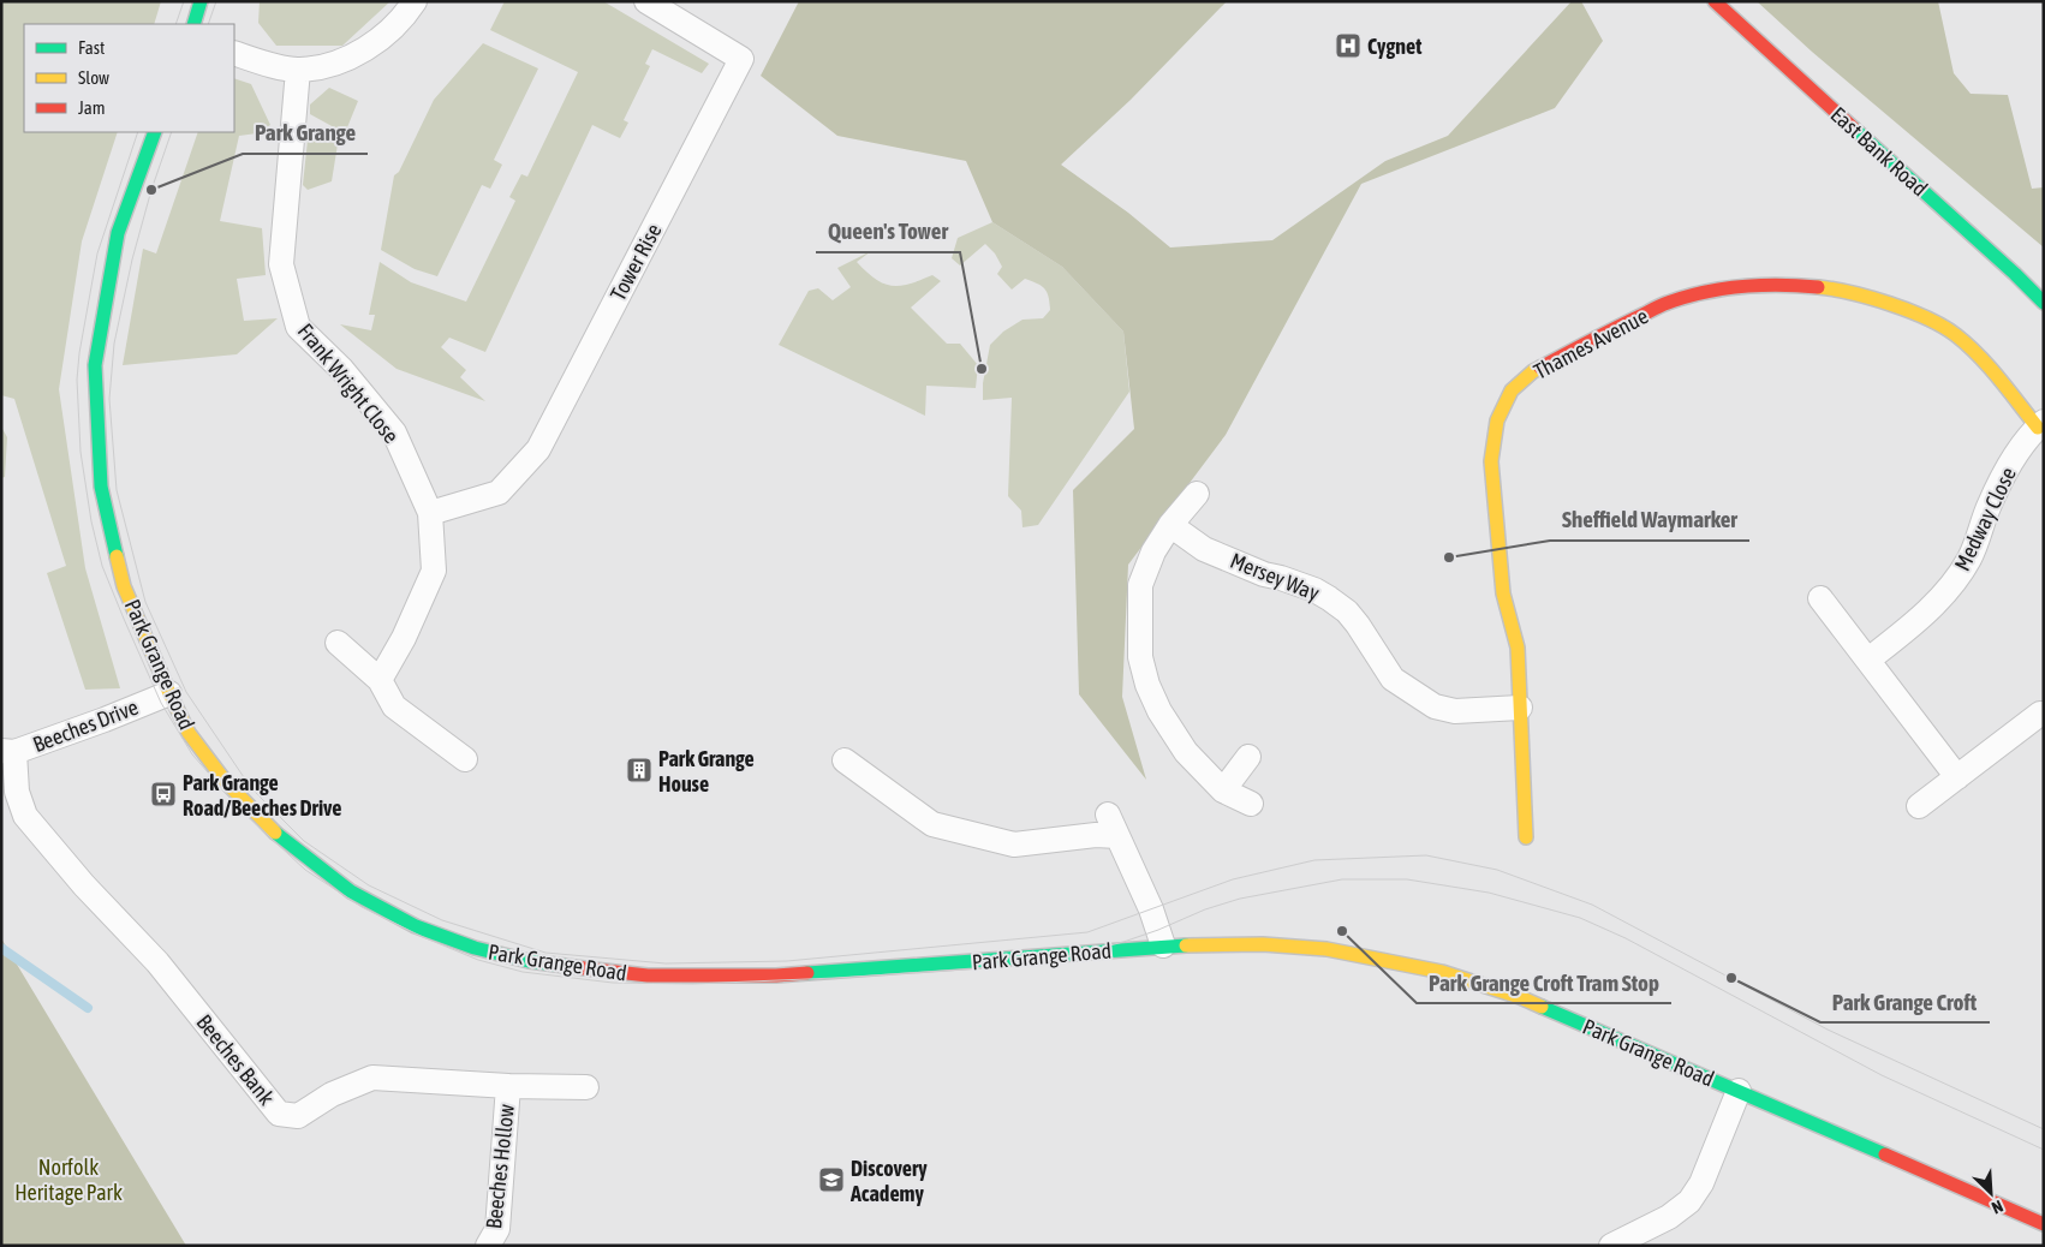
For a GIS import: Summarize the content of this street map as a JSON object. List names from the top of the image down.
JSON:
{
  "streets": {
    "street": [
      "East Bank Road",
      "Tower Rise",
      "Thames Avenue",
      "Frank Wright Close",
      "Medway Close",
      "Mersey Way",
      "Park Grange Road",
      "Beeches Drive",
      "Beeches Bank",
      "Beeches Hollow"
    ]
  },
  "crossings": [
    ["Tower Rise", "Frank Wright Close"],
    ["Thames Avenue", "Medway Close"],
    ["Thames Avenue", "Mersey Way"],
    ["Park Grange Road", "Beeches Drive"],
    ["Beeches Drive", "Beeches Bank"],
    ["Beeches Bank", "Beeches Hollow"]
  ],
  "parks": ["Norfolk Heritage Park"],
  "places": {
    "hospital": ["Cygnet"],
    "other": [
      "Park Grange",
      "Queen's Tower",
      "Sheffield Waymarker",
      "Park Grange Croft Tram Stop",
      "Park Grange Croft"
    ],
    "building": ["Park Grange House"],
    "bus stop": ["Park Grange Road/Beeches Drive"],
    "school or university": ["Discovery Academy"]
  },
  "legend": ["Fast", "Slow", "Jam"],
  "north": "bottom right"
}
